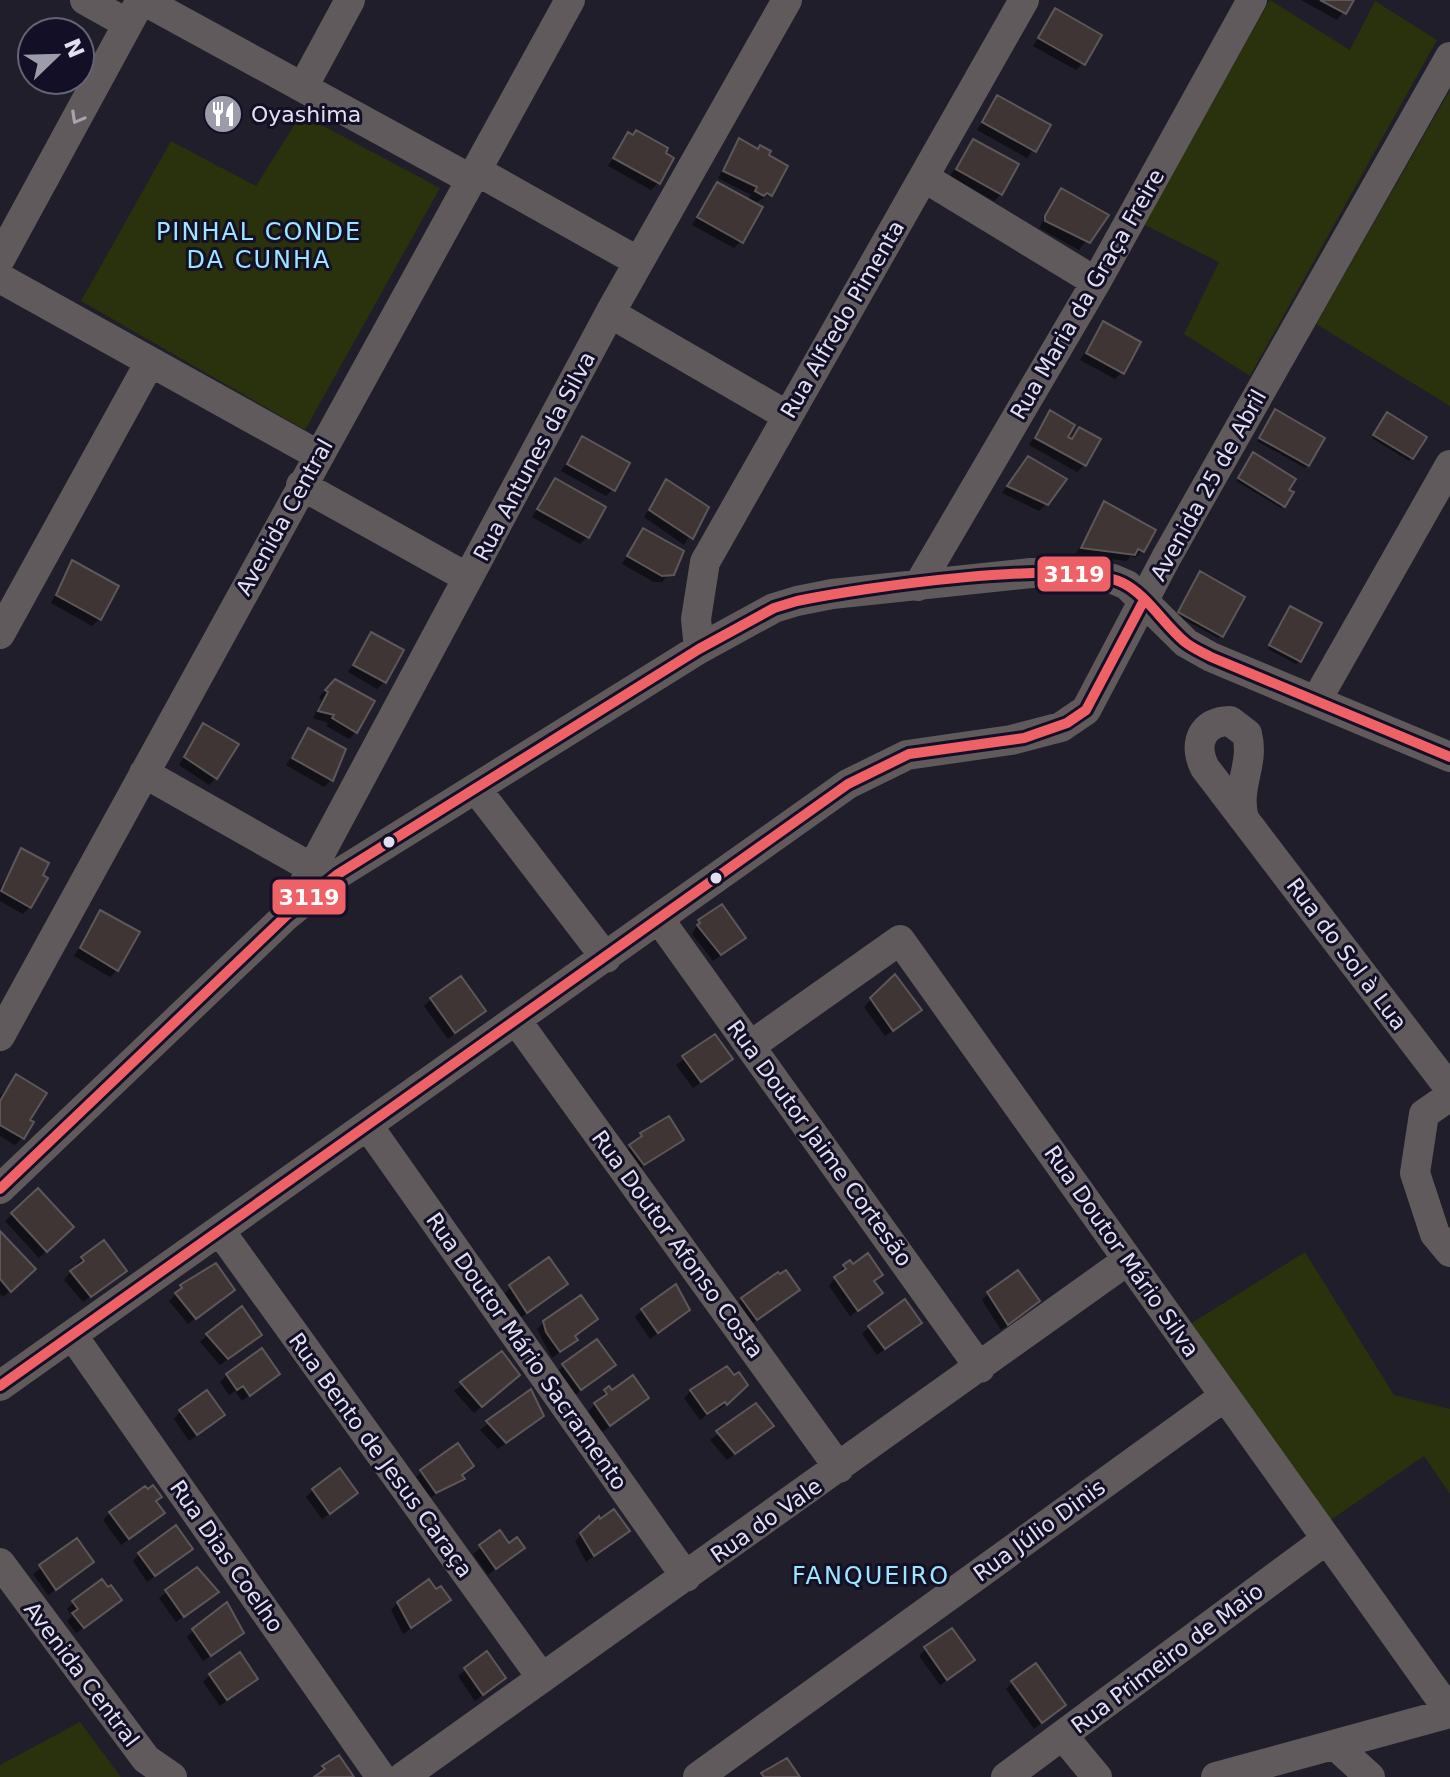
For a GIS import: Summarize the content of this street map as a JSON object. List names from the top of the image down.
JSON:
{
  "streets": {
    "street": [
      "Rua Maria da Graça Freire",
      "Rua Alfredo Pimenta",
      "Rua Antunes da Silva",
      "Avenida 25 de Abril",
      "Avenida Central",
      "Rua do Sol à Lua",
      "Rua Doutor Jaime Cortesão",
      "Rua Doutor Afonso Costa",
      "Rua Doutor Mário Silva",
      "Rua Doutor Mário Sacramento",
      "Rua Bento de Jesus Caraça",
      "Rua do Vale",
      "Rua Júlio Dinis",
      "Rua Dias Coelho",
      "Rua Primeiro de Maio"
    ]
  },
  "crossings": [
    ["Avenida 25 de Abril", "Rua Doutor Jaime Cortesão"],
    ["Avenida 25 de Abril", "Rua Doutor Afonso Costa"],
    ["Avenida 25 de Abril", "Rua Doutor Mário Sacramento"],
    ["Avenida 25 de Abril", "Rua Bento de Jesus Caraça"],
    ["Avenida 25 de Abril", "Rua Dias Coelho"],
    ["Rua Doutor Jaime Cortesão", "Rua Doutor Mário Silva"],
    ["Rua Doutor Jaime Cortesão", "Rua do Vale"],
    ["Rua Doutor Afonso Costa", "Rua do Vale"],
    ["Rua Doutor Mário Silva", "Rua do Vale"],
    ["Rua Doutor Mário Silva", "Rua Júlio Dinis"],
    ["Rua Doutor Mário Silva", "Rua Primeiro de Maio"],
    ["Rua Doutor Mário Sacramento", "Rua do Vale"],
    ["Rua Bento de Jesus Caraça", "Rua do Vale"]
  ],
  "districts": ["PINHAL CONDE DA CUNHA", "FANQUEIRO"],
  "places": {
    "restaurant": ["Oyashima"]
  },
  "lines": ["transit line 3119"],
  "north": "top right"
}
